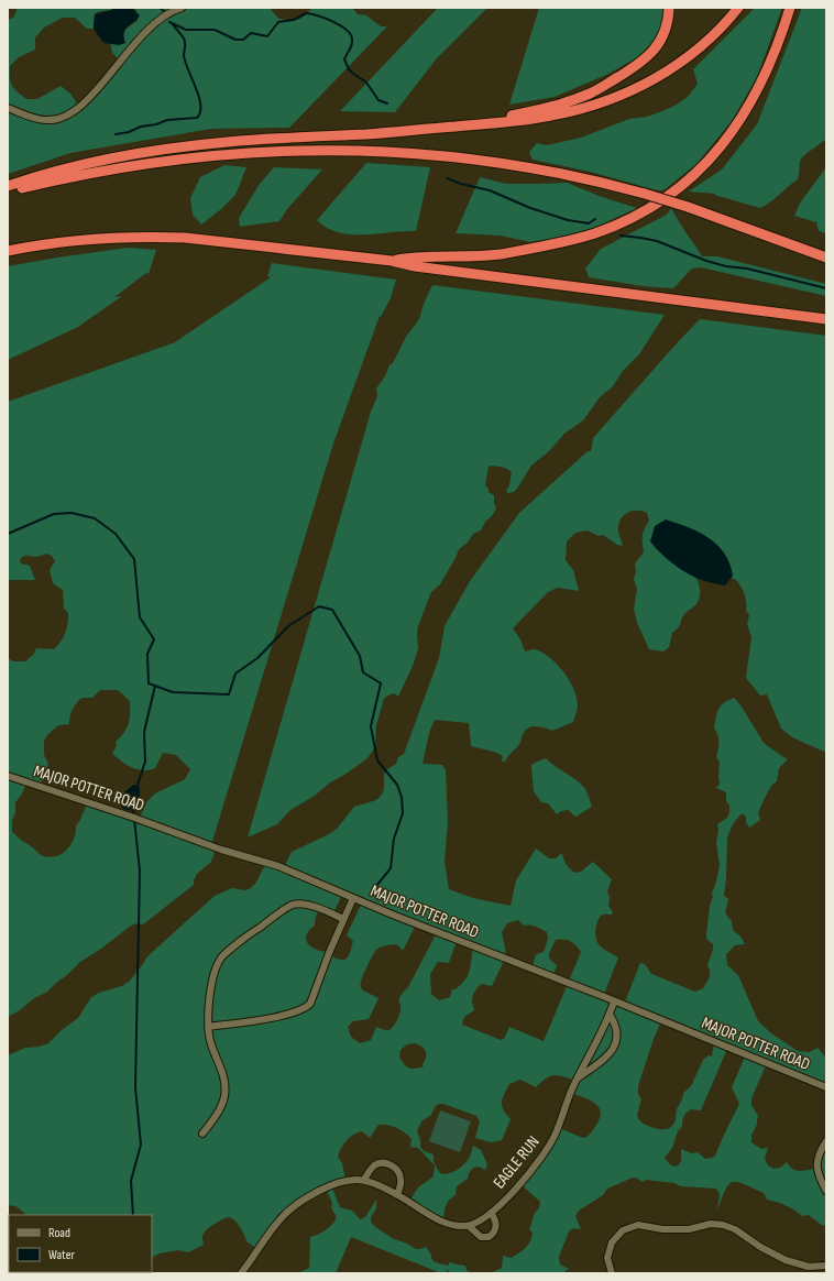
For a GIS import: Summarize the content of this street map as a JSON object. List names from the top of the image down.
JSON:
{
  "streets": {
    "street": ["MAJOR POTTER ROAD", "EAGLE RUN"]
  },
  "crossings": [
    ["MAJOR POTTER ROAD", "EAGLE RUN"]
  ],
  "legend": ["Road", "Water"]
}
